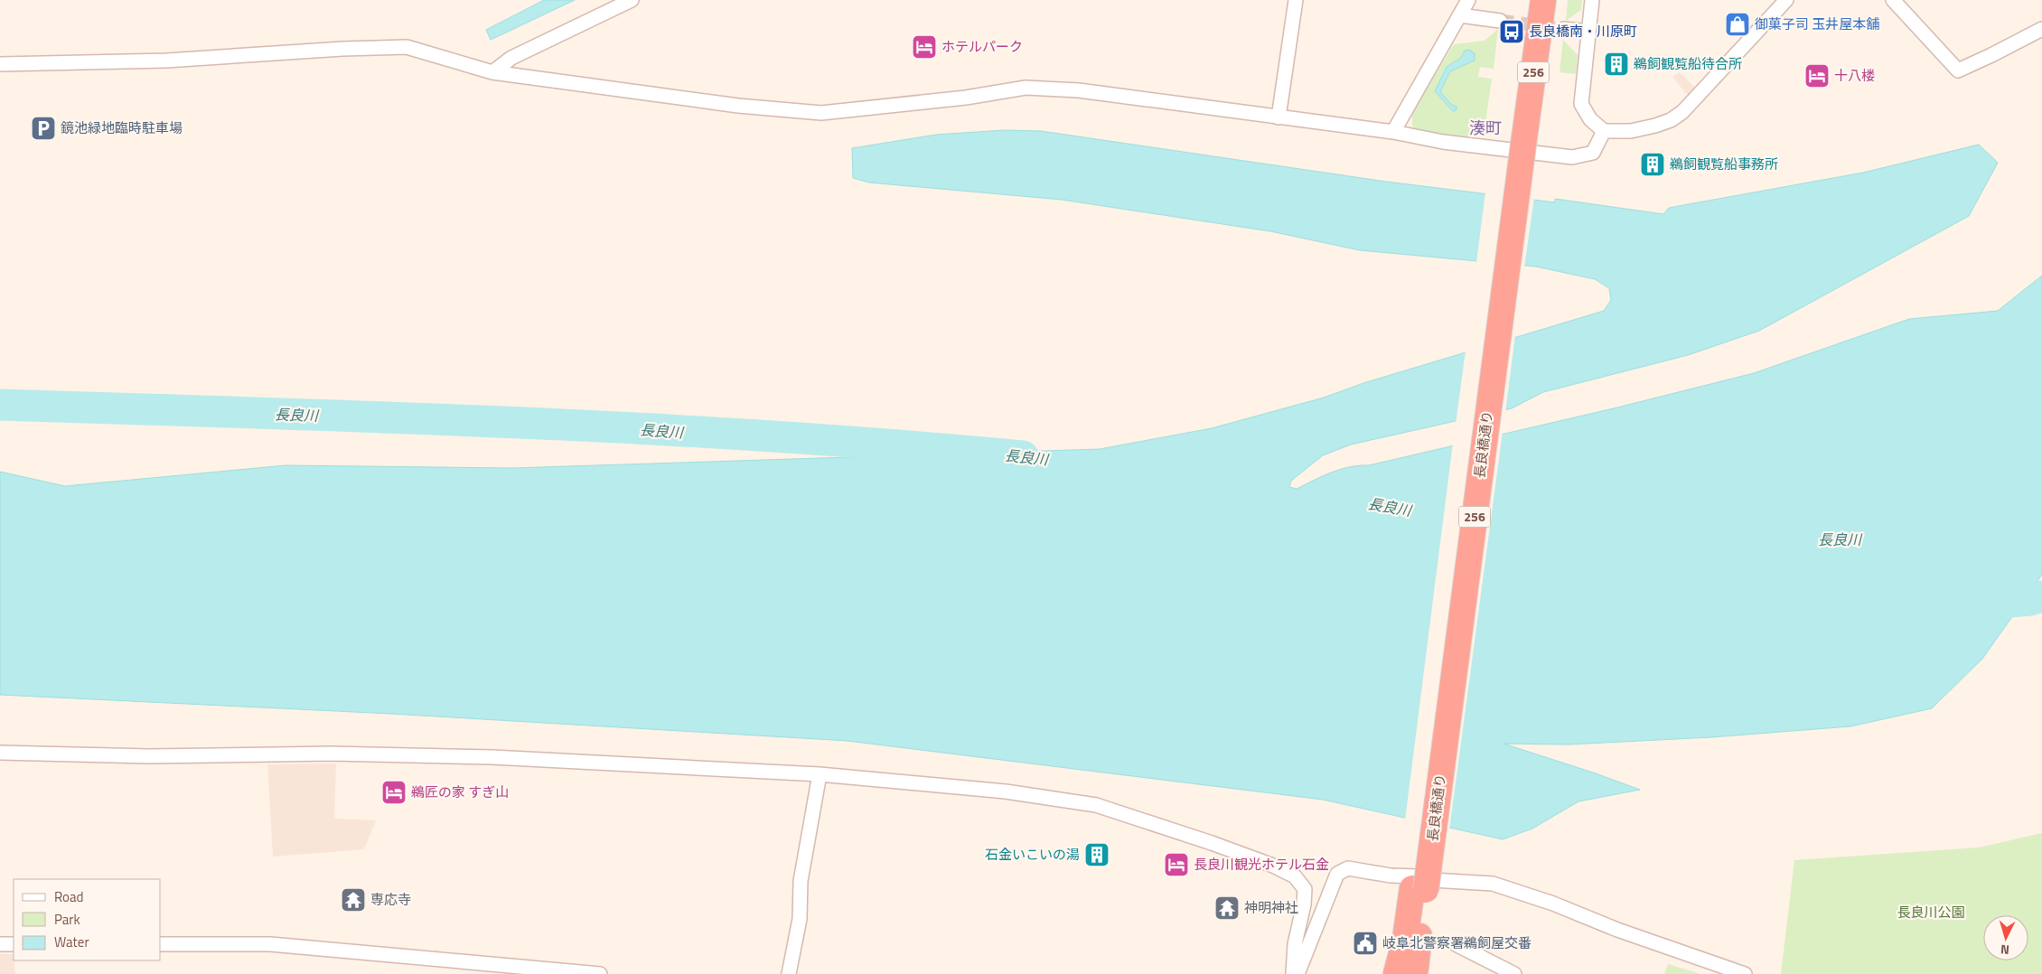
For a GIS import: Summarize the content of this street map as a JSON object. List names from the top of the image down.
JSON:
{
  "streets": {
    "highway": ["256", "長良橋通り"]
  },
  "crossings": [
    ["256", "長良橋通り"]
  ],
  "districts": ["湊町"],
  "water": ["長良川"],
  "parks": ["長良川公園"],
  "places": {
    "shop": ["御菓子司 玉井屋本舗"],
    "bus stop": ["長良橋南・川原町"],
    "hotel": [
      "ホテルパーク",
      "十八楼",
      "鵜匠の家 すぎ山",
      "長良川観光ホテル石金"
    ],
    "building": ["鵜飼観覧船待合所", "鵜飼観覧船事務所", "石金いこいの湯"],
    "parking": ["鏡池緑地臨時駐車場"],
    "temple": ["専応寺", "神明神社"],
    "public building": ["岐阜北警察署鵜飼屋交番"]
  },
  "legend": ["Road", "Park", "Water"],
  "north": "bottom"
}
